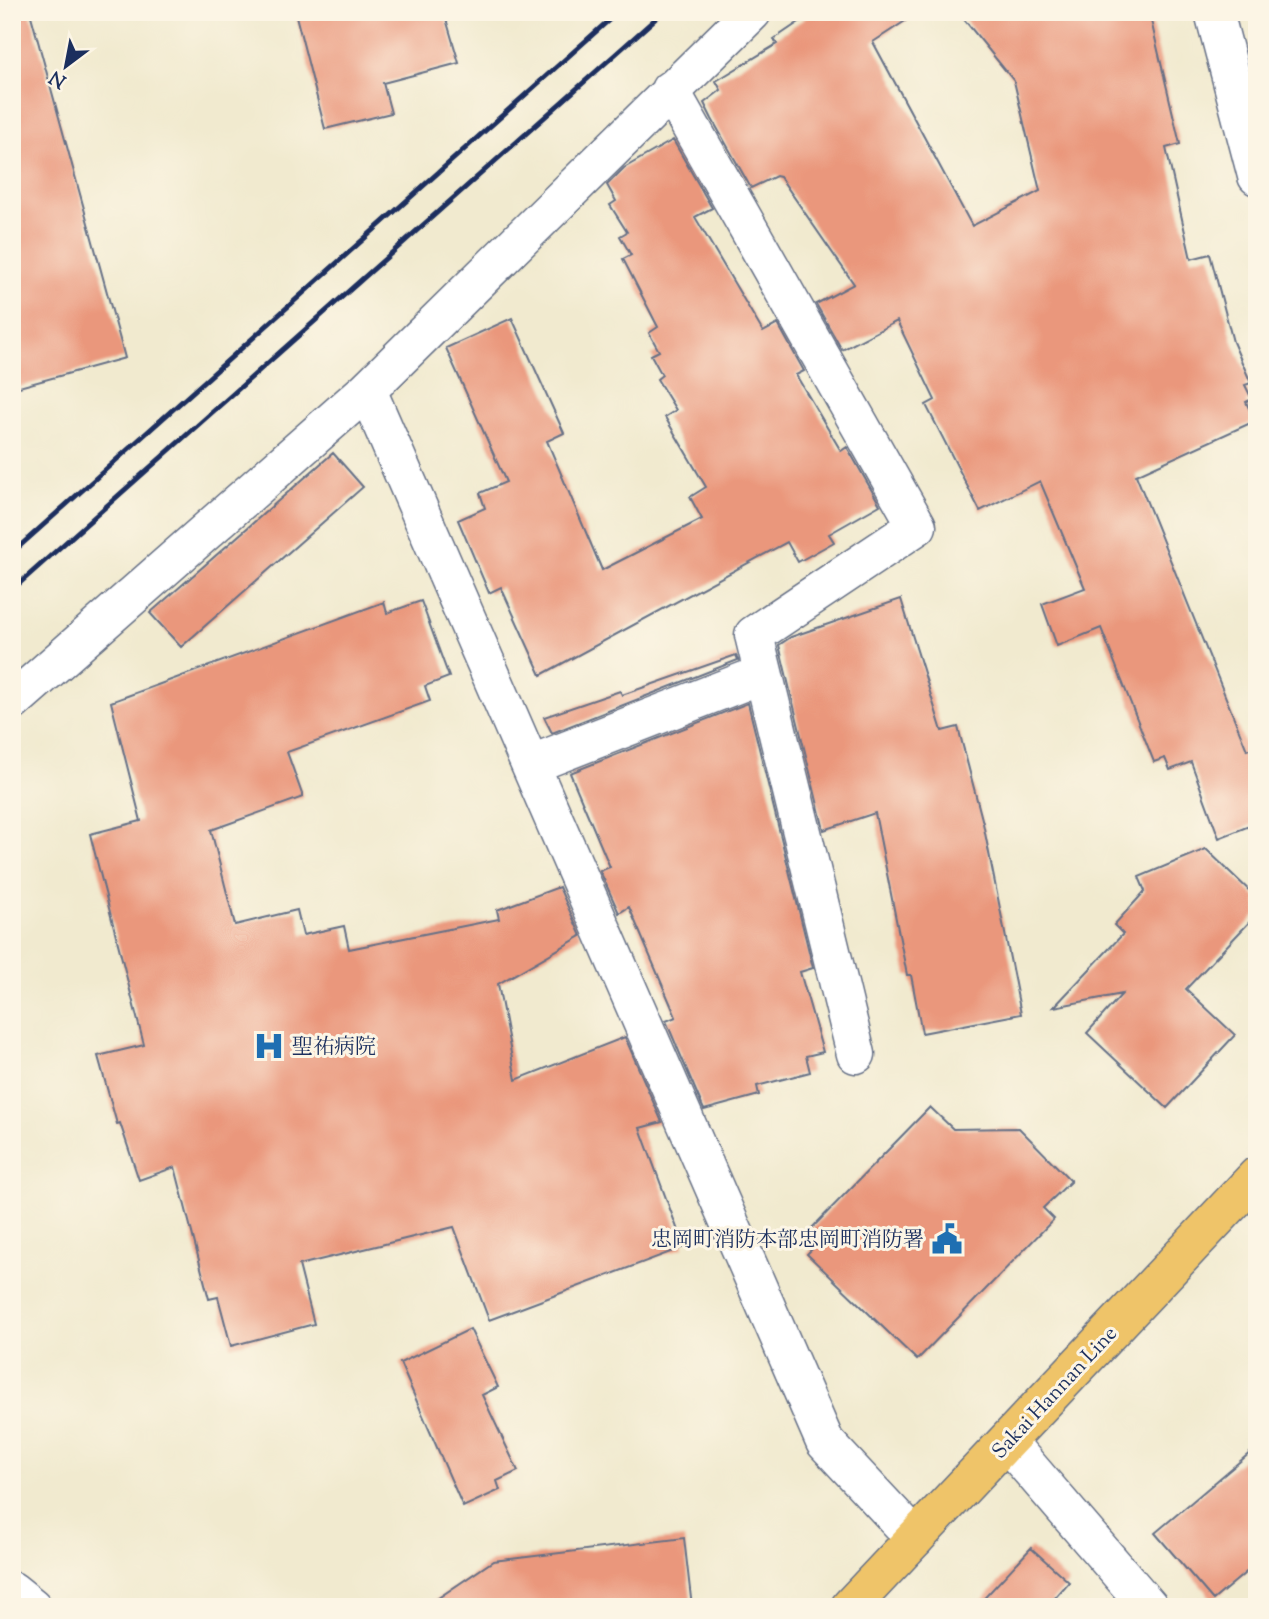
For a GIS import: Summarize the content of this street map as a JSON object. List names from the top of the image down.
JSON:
{
  "streets": {
    "main road": ["Sakai Hannan Line"]
  },
  "places": {
    "hospital": ["聖祐病院"],
    "public building": ["忠岡町消防本部忠岡町消防署"]
  },
  "north": "bottom left"
}
